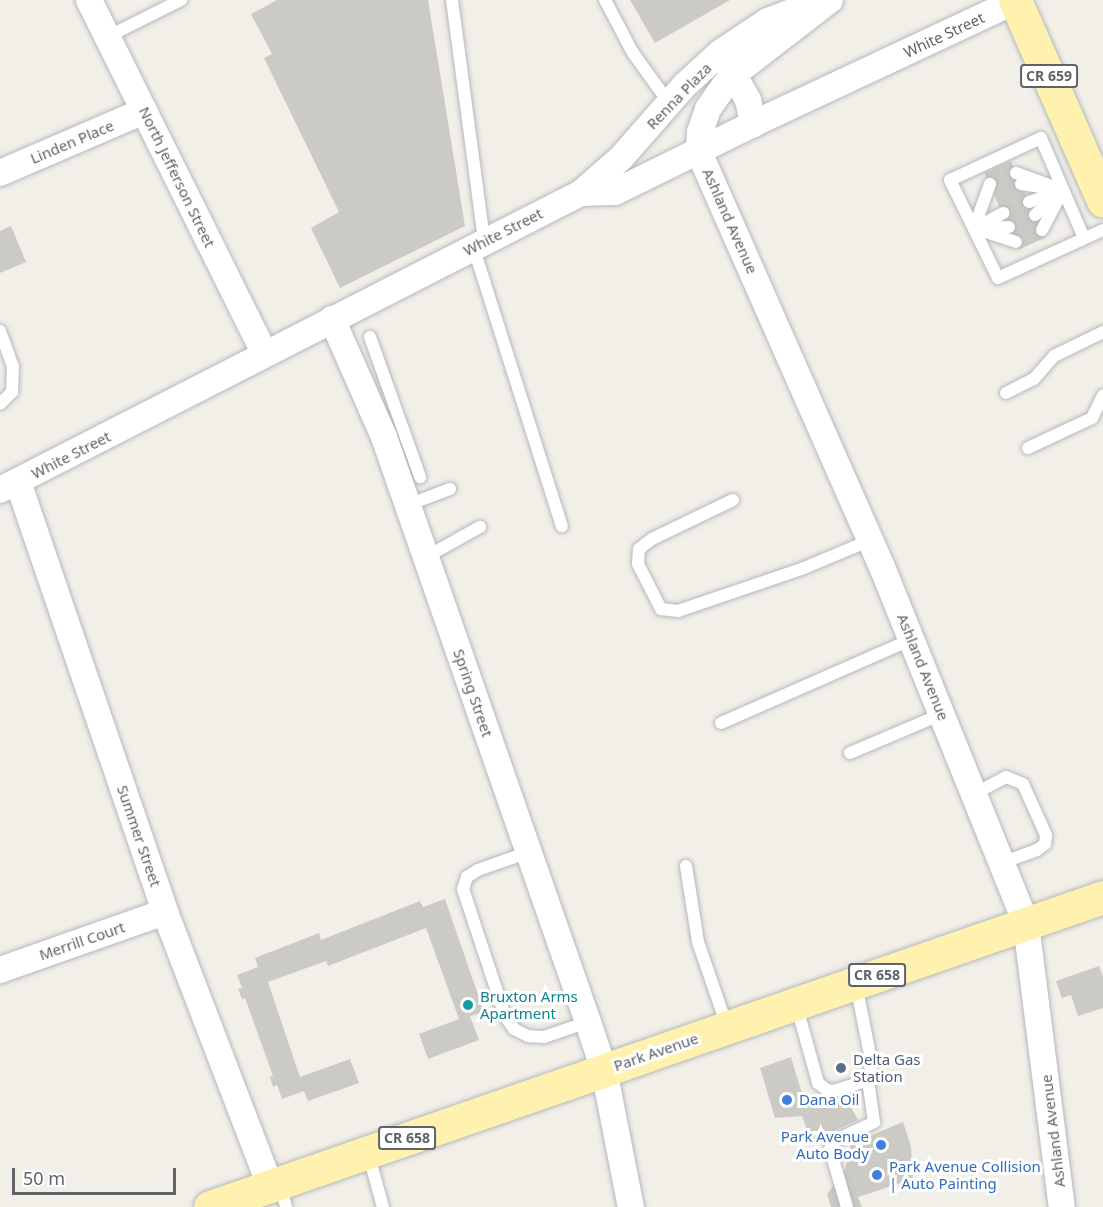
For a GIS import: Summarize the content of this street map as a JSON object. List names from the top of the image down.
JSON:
{
  "streets": {
    "main road": ["CR 659", "CR 658", "Park Avenue"],
    "street": [
      "White Street",
      "Renna Plaza",
      "Linden Place",
      "North Jefferson Street",
      "Ashland Avenue",
      "Spring Street",
      "Summer Street",
      "Merrill Court"
    ]
  },
  "crossings": [
    ["White Street", "CR 659"],
    ["White Street", "Renna Plaza"],
    ["White Street", "North Jefferson Street"],
    ["White Street", "Ashland Avenue"],
    ["White Street", "Spring Street"],
    ["White Street", "Summer Street"],
    ["Renna Plaza", "Ashland Avenue"],
    ["Linden Place", "North Jefferson Street"],
    ["Ashland Avenue", "Park Avenue"],
    ["Spring Street", "Park Avenue"],
    ["Summer Street", "Merrill Court"],
    ["Summer Street", "Park Avenue"]
  ],
  "places": [
    "Bruxton Arms Apartment",
    "Delta Gas Station",
    "Dana Oil",
    "Park Avenue Auto Body",
    "Park Avenue Collision | Auto Painting"
  ],
  "scale_bar": "50 m"
}
